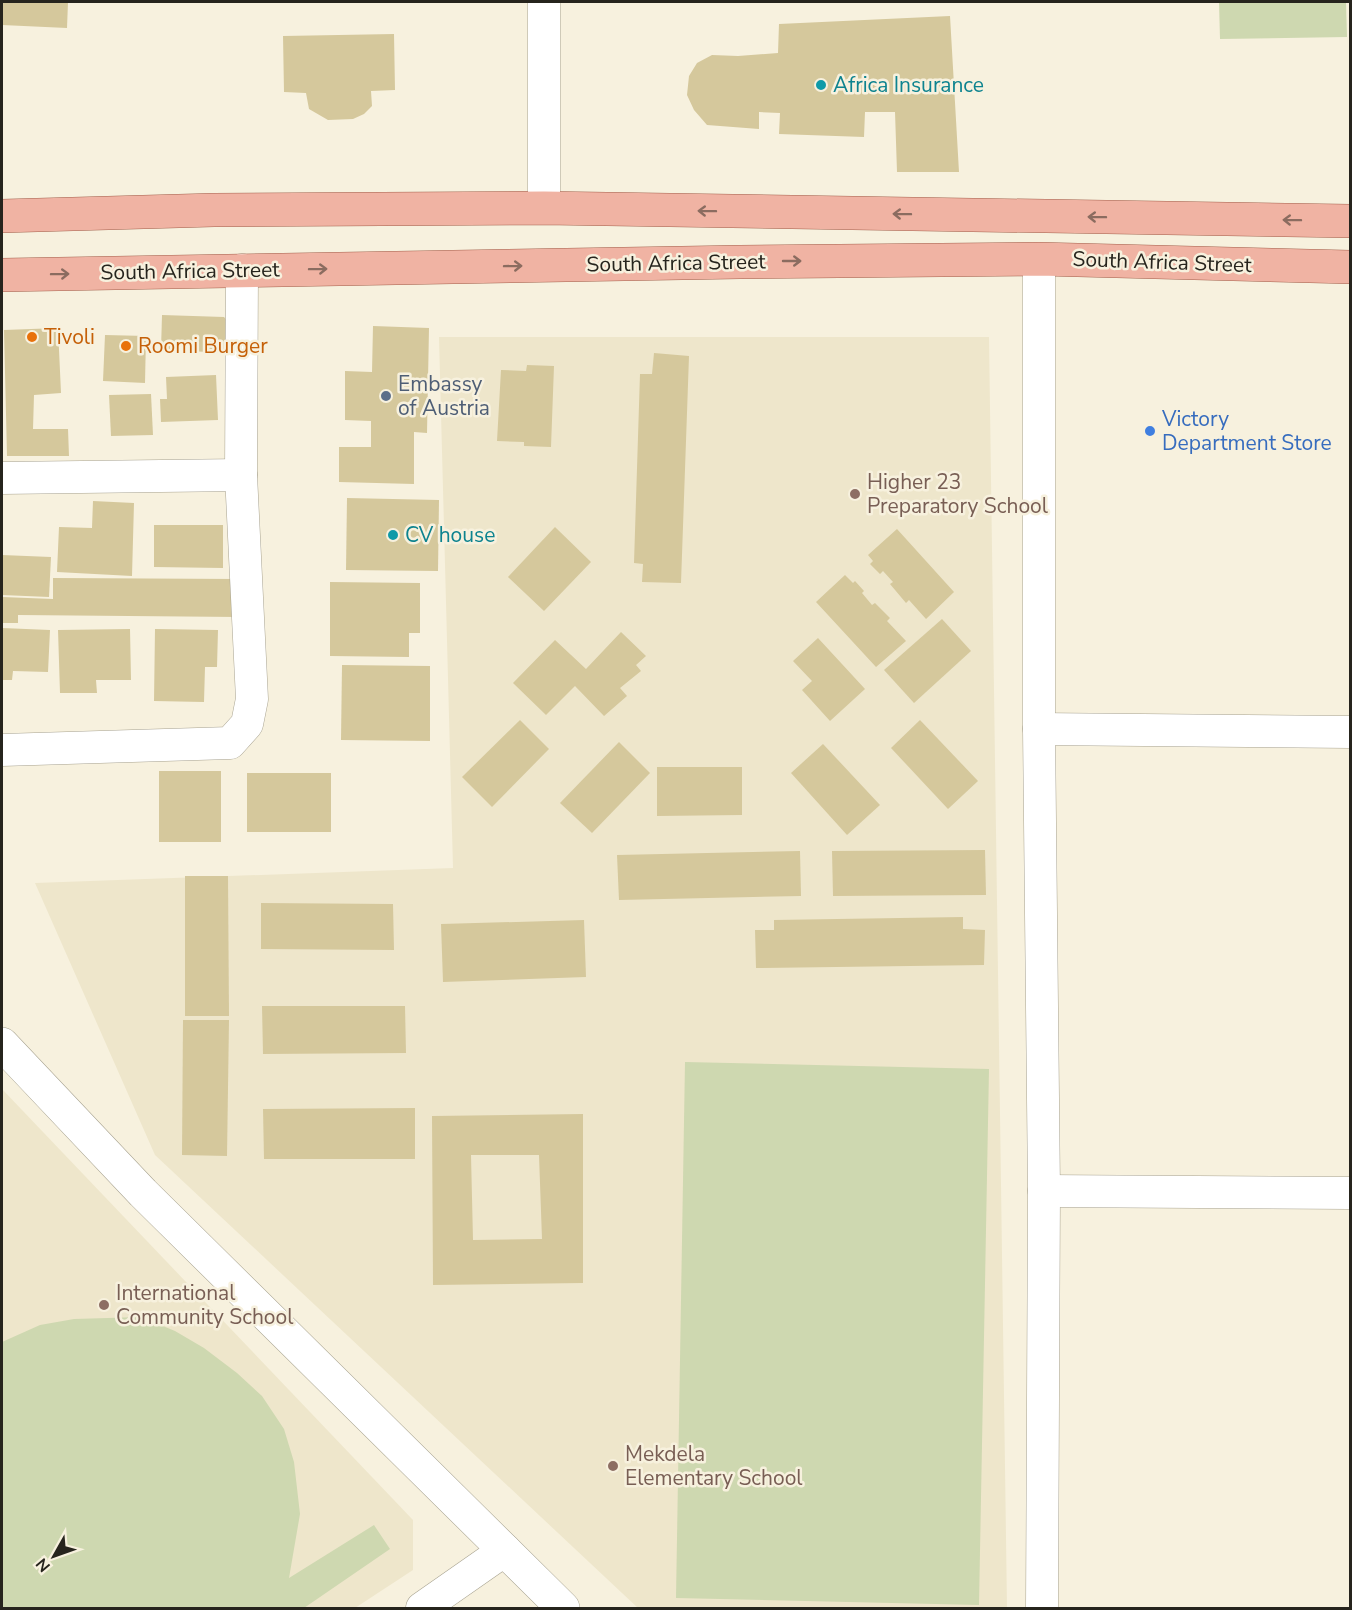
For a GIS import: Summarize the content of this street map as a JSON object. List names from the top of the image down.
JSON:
{
  "streets": {
    "main road": ["South Africa Street"]
  },
  "places": [
    "Africa Insurance",
    "Tivoli",
    "Roomi Burger",
    "Embassy of Austria",
    "Victory Department Store",
    "Higher 23 Preparatory School",
    "CV house",
    "International Community School",
    "Mekdela Elementary School"
  ],
  "north": "bottom left"
}
